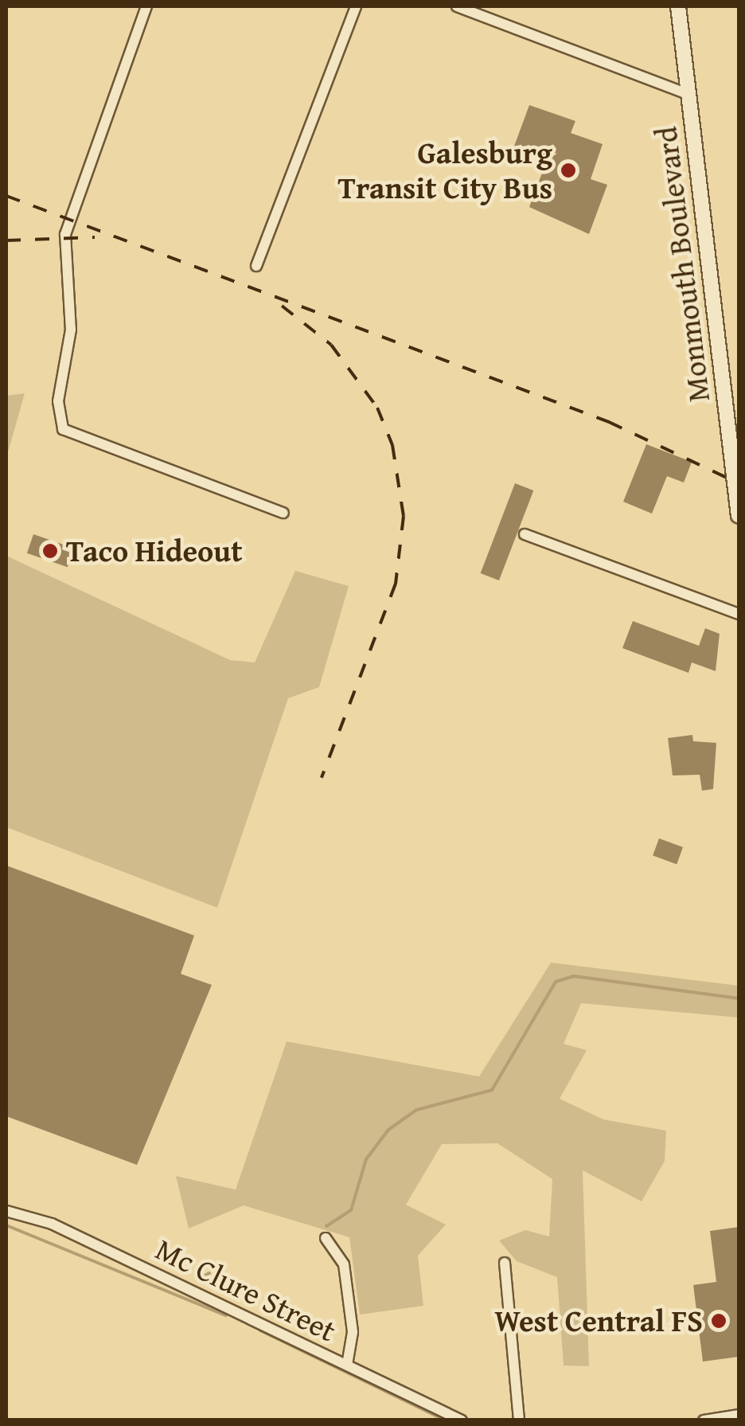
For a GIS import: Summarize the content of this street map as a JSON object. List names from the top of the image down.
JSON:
{
  "streets": {
    "street": ["Monmouth Boulevard", "Mc Clure Street"]
  },
  "places": ["Galesburg Transit City Bus", "Taco Hideout", "West Central FS"]
}
